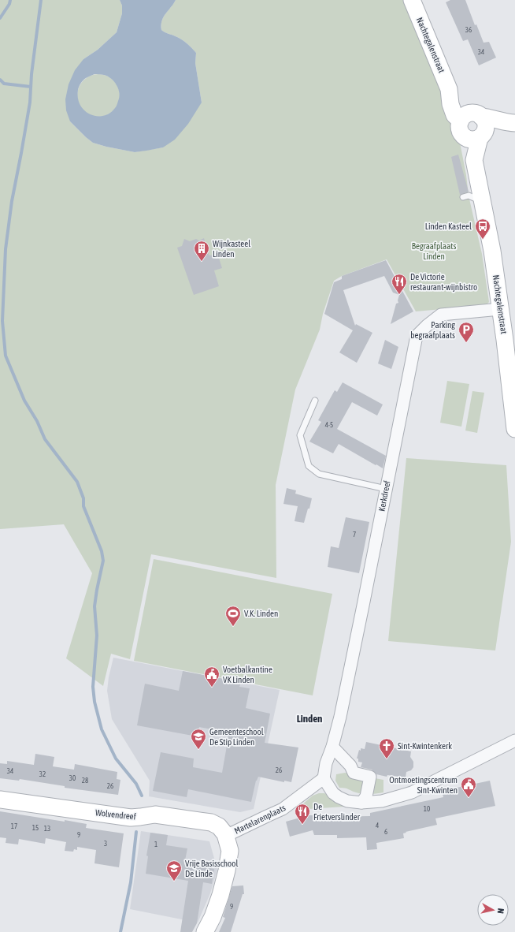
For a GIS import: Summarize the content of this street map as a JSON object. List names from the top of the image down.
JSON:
{
  "streets": {
    "street": [
      "Nachtegalenstraat",
      "Kerkdreef",
      "Wolvendreef",
      "Martelarenplaats"
    ]
  },
  "crossings": [
    ["Nachtegalenstraat", "Kerkdreef"],
    ["Wolvendreef", "Martelarenplaats"]
  ],
  "districts": ["Linden"],
  "parks": ["Begraafplaats Linden"],
  "places": {
    "bus stop": ["Linden Kasteel"],
    "building": ["Wijnkasteel Linden"],
    "restaurant": ["De Victorie restaurant-wijnbistro", "De Frietverslinder"],
    "parking": ["Parking begraafplaats"],
    "sports": ["V.K. Linden"],
    "public building": ["Voetbalkantine VK Linden", "Ontmoetingscentrum Sint-Kwinten"],
    "school or university": ["Gemeenteschool De Stip Linden", "Vrije Basisschool De Linde"],
    "church": ["Sint-Kwintenkerk"]
  },
  "house_numbers": [
    "36",
    "34",
    "4-5",
    "7",
    "26",
    "34",
    "32",
    "30",
    "28",
    "26",
    "10",
    "4",
    "17",
    "15",
    "13",
    "6",
    "9",
    "3",
    "1",
    "9"
  ],
  "north": "right"
}
